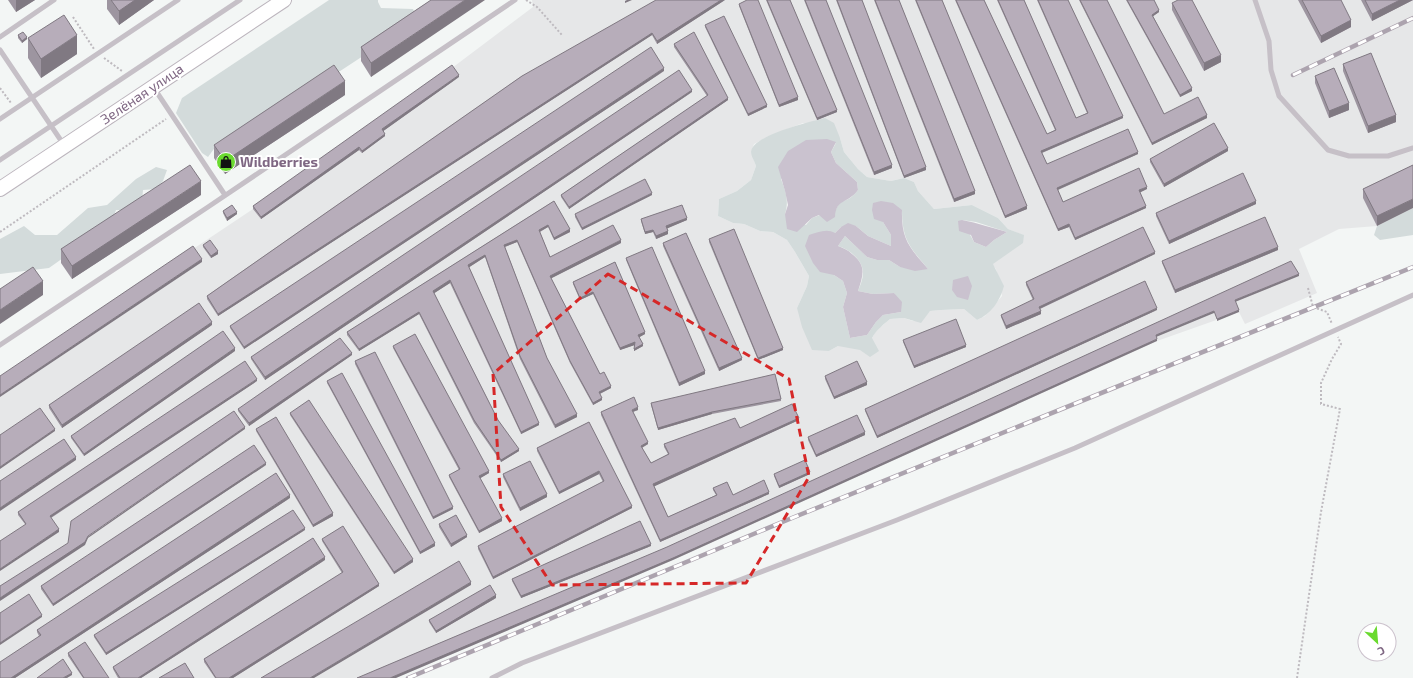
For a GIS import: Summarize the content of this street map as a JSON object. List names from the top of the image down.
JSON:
{
  "streets": {
    "main road": ["Зелёная улица"]
  },
  "places": {
    "shop": ["Wildberries"]
  },
  "north": "bottom right"
}
